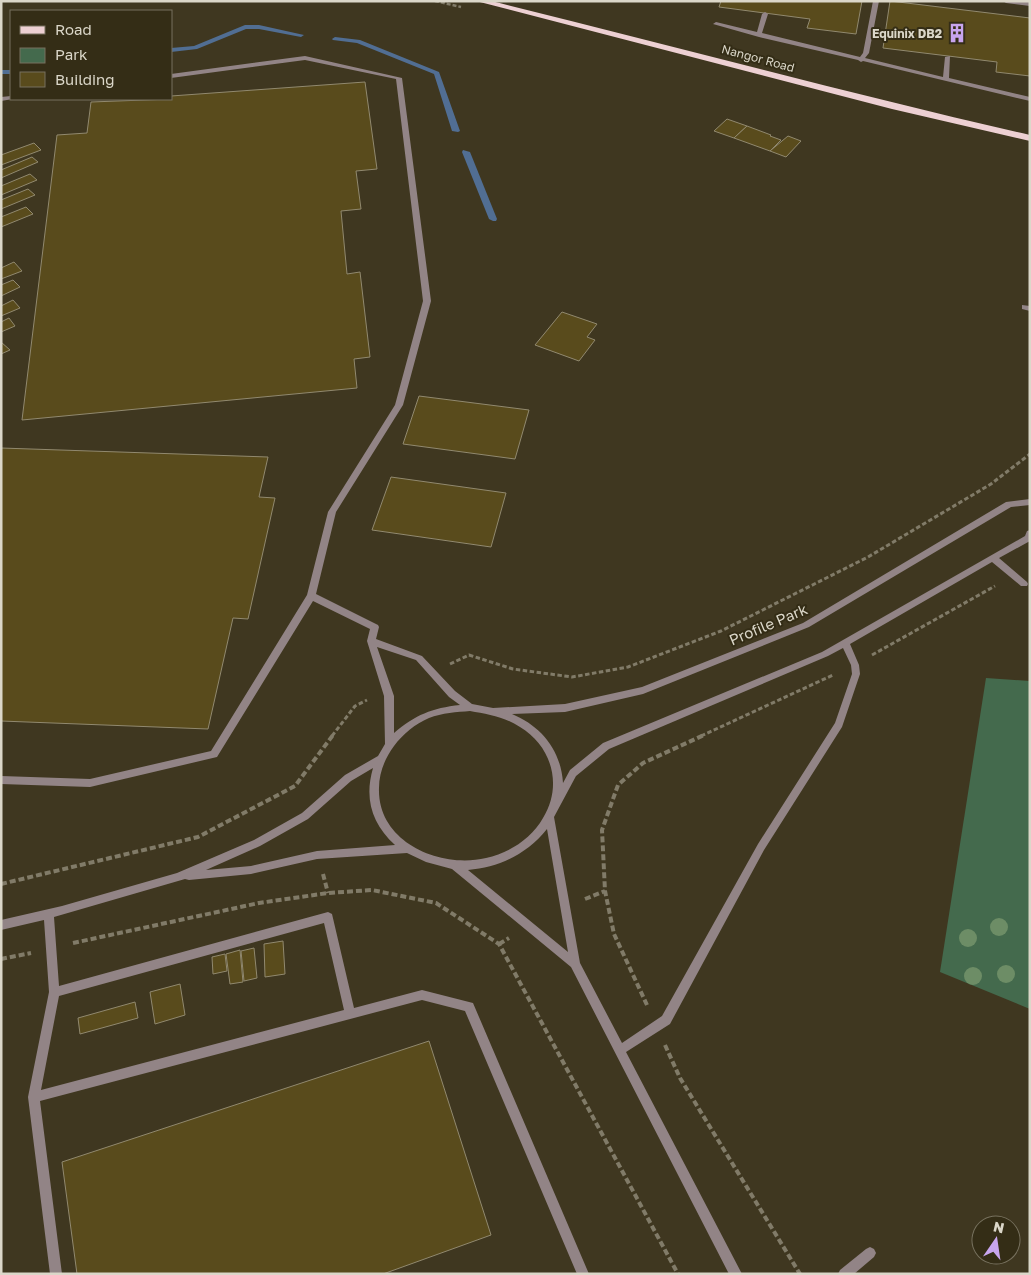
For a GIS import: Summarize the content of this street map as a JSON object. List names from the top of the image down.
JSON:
{
  "streets": {
    "main road": ["Nangor Road"],
    "street": ["Profile Park"]
  },
  "places": {
    "building": ["Equinix DB2"]
  },
  "legend": ["Road", "Park", "Building"],
  "north": "top"
}
